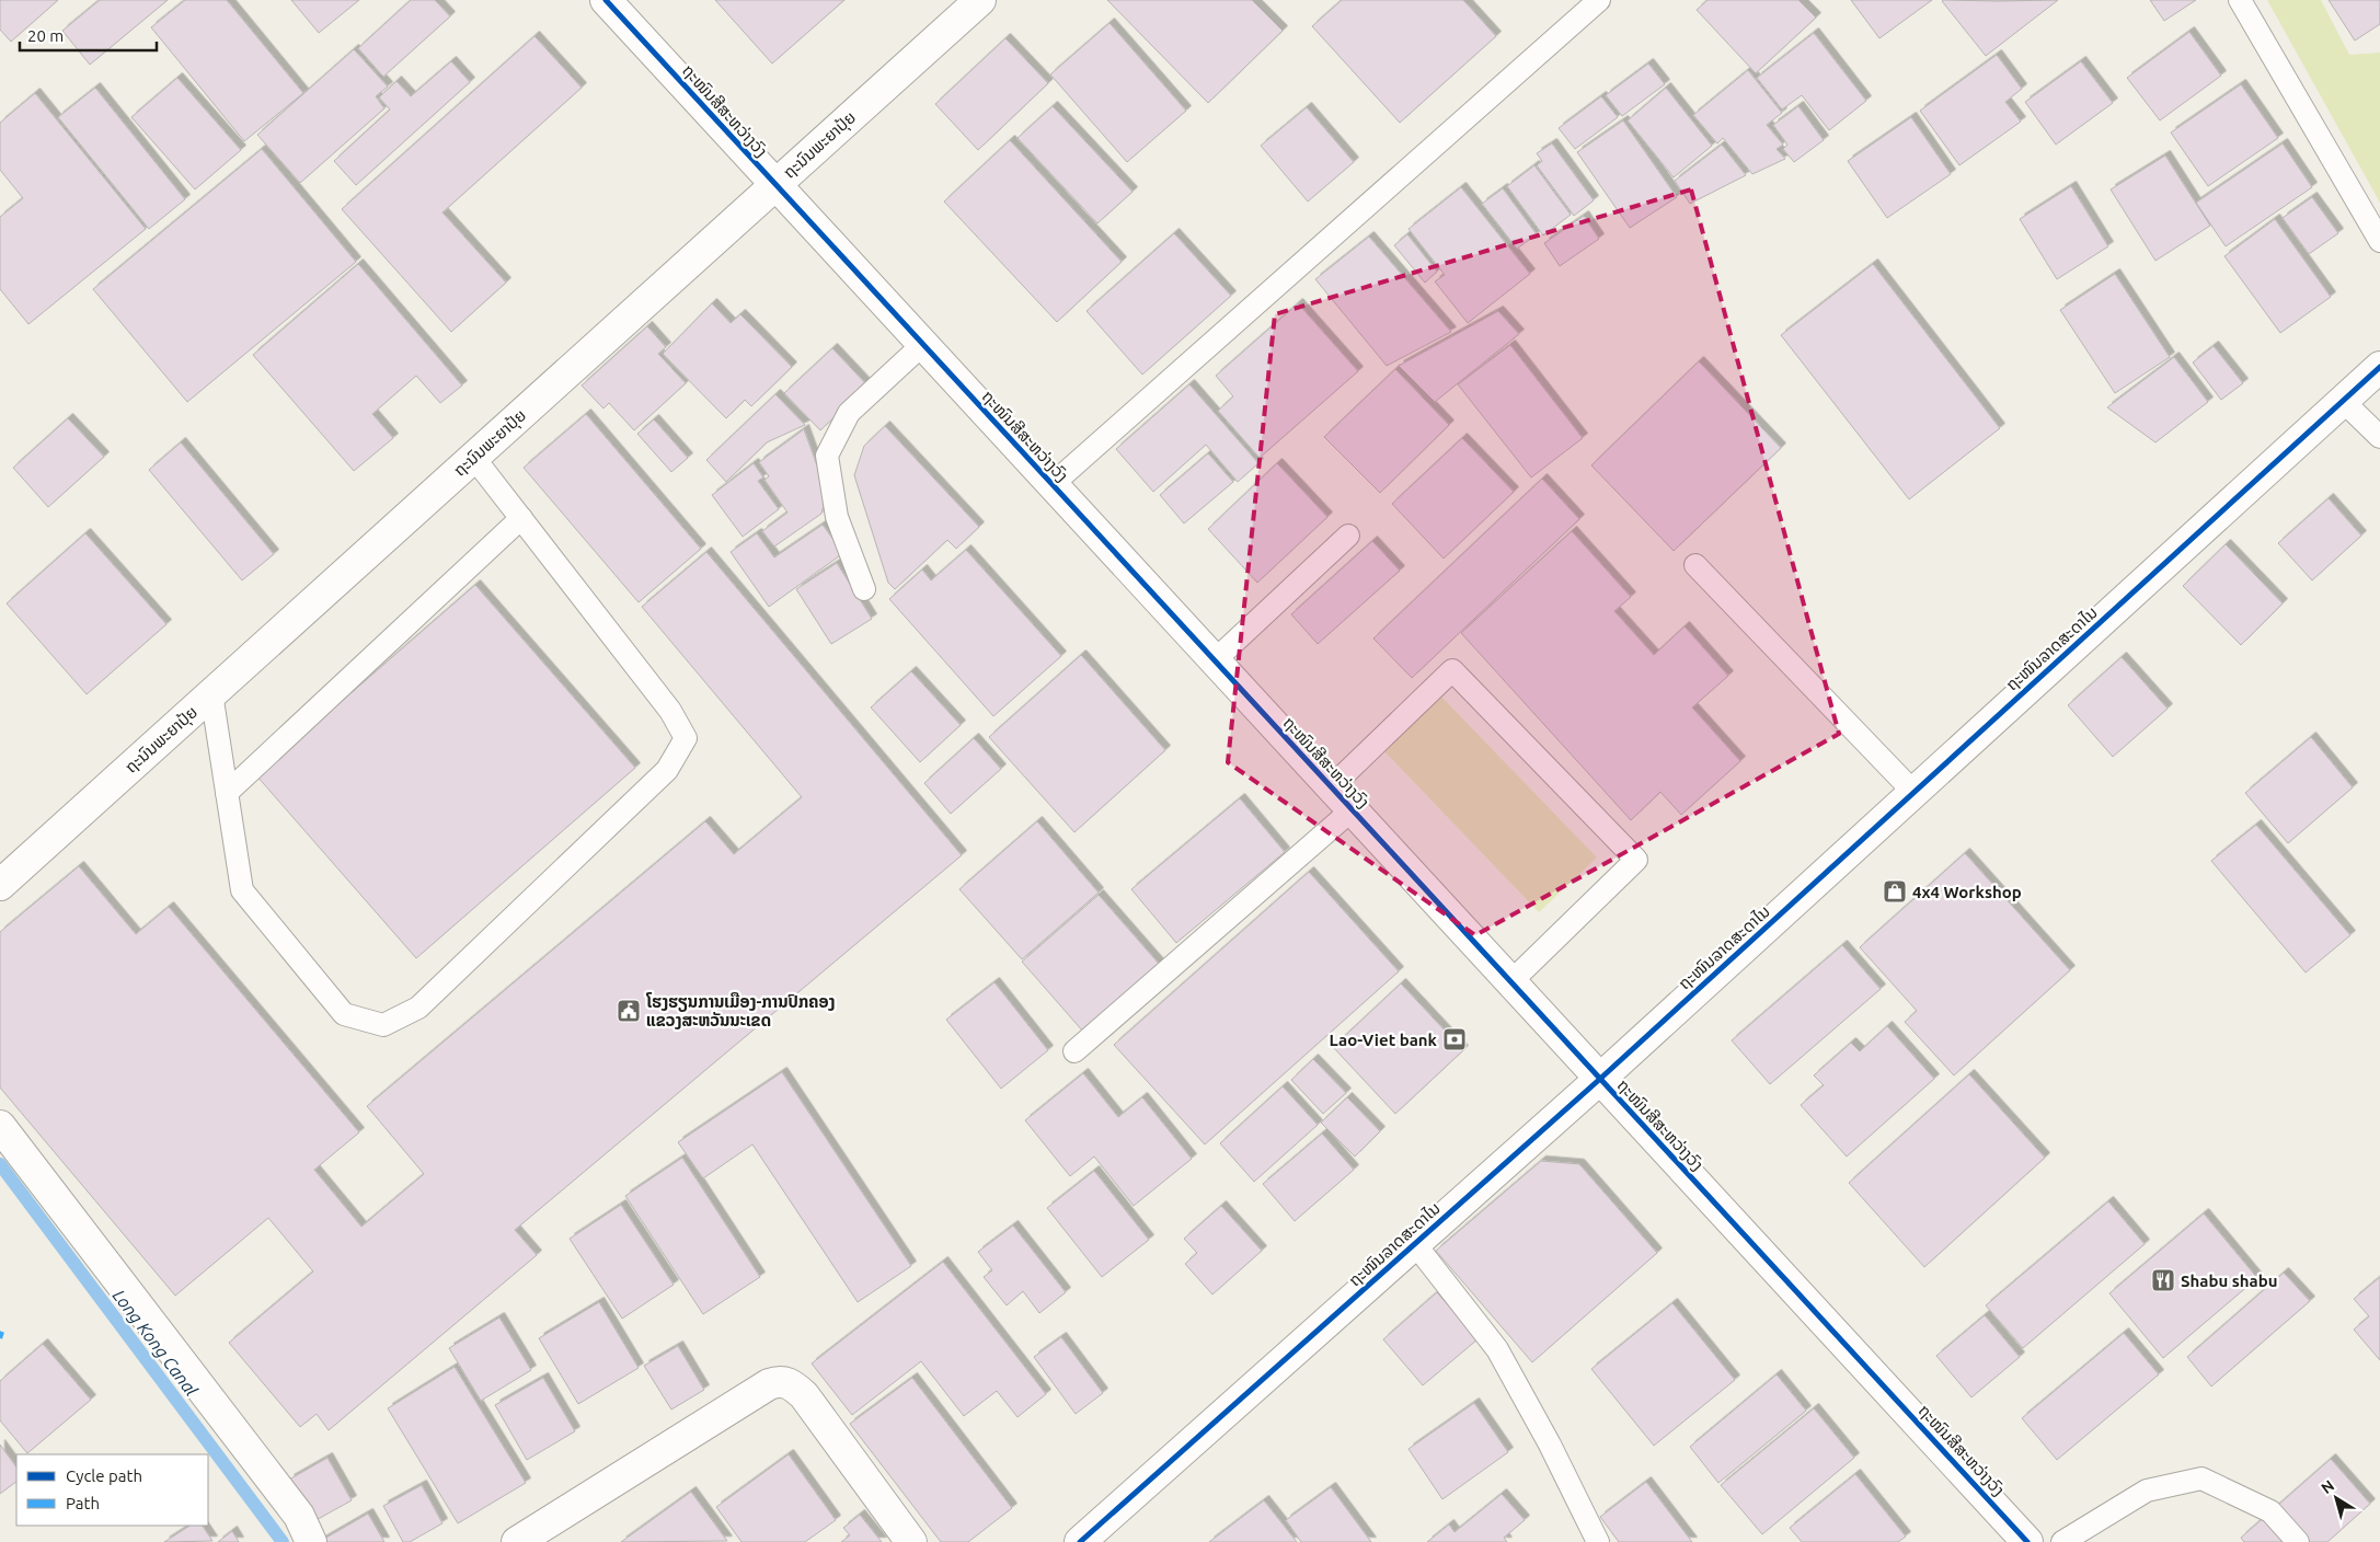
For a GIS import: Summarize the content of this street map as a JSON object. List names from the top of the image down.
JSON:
{
  "streets": {
    "street": ["ຖະໜົນສີສະຫວ່າງວົງ", "ຖະນົນພະຍາປຸ້ຍ", "ຖະໜົນລາດສະດາໄນ"]
  },
  "crossings": [
    ["ຖະໜົນສີສະຫວ່າງວົງ", "ຖະນົນພະຍາປຸ້ຍ"],
    ["ຖະໜົນສີສະຫວ່າງວົງ", "ຖະໜົນລາດສະດາໄນ"]
  ],
  "water": ["Long Kong Canal"],
  "places": {
    "shop": ["4x4 Workshop"],
    "public building": ["ໂຮງຮຽນການເມືອງ-ການປົກຄອງ ແຂວງສະຫວັນນະເຂດ"],
    "bank": ["Lao-Viet bank"],
    "restaurant": ["Shabu shabu"]
  },
  "legend": ["Cycle path", "Path"],
  "scale_bar": "20 m",
  "north": "top left"
}
